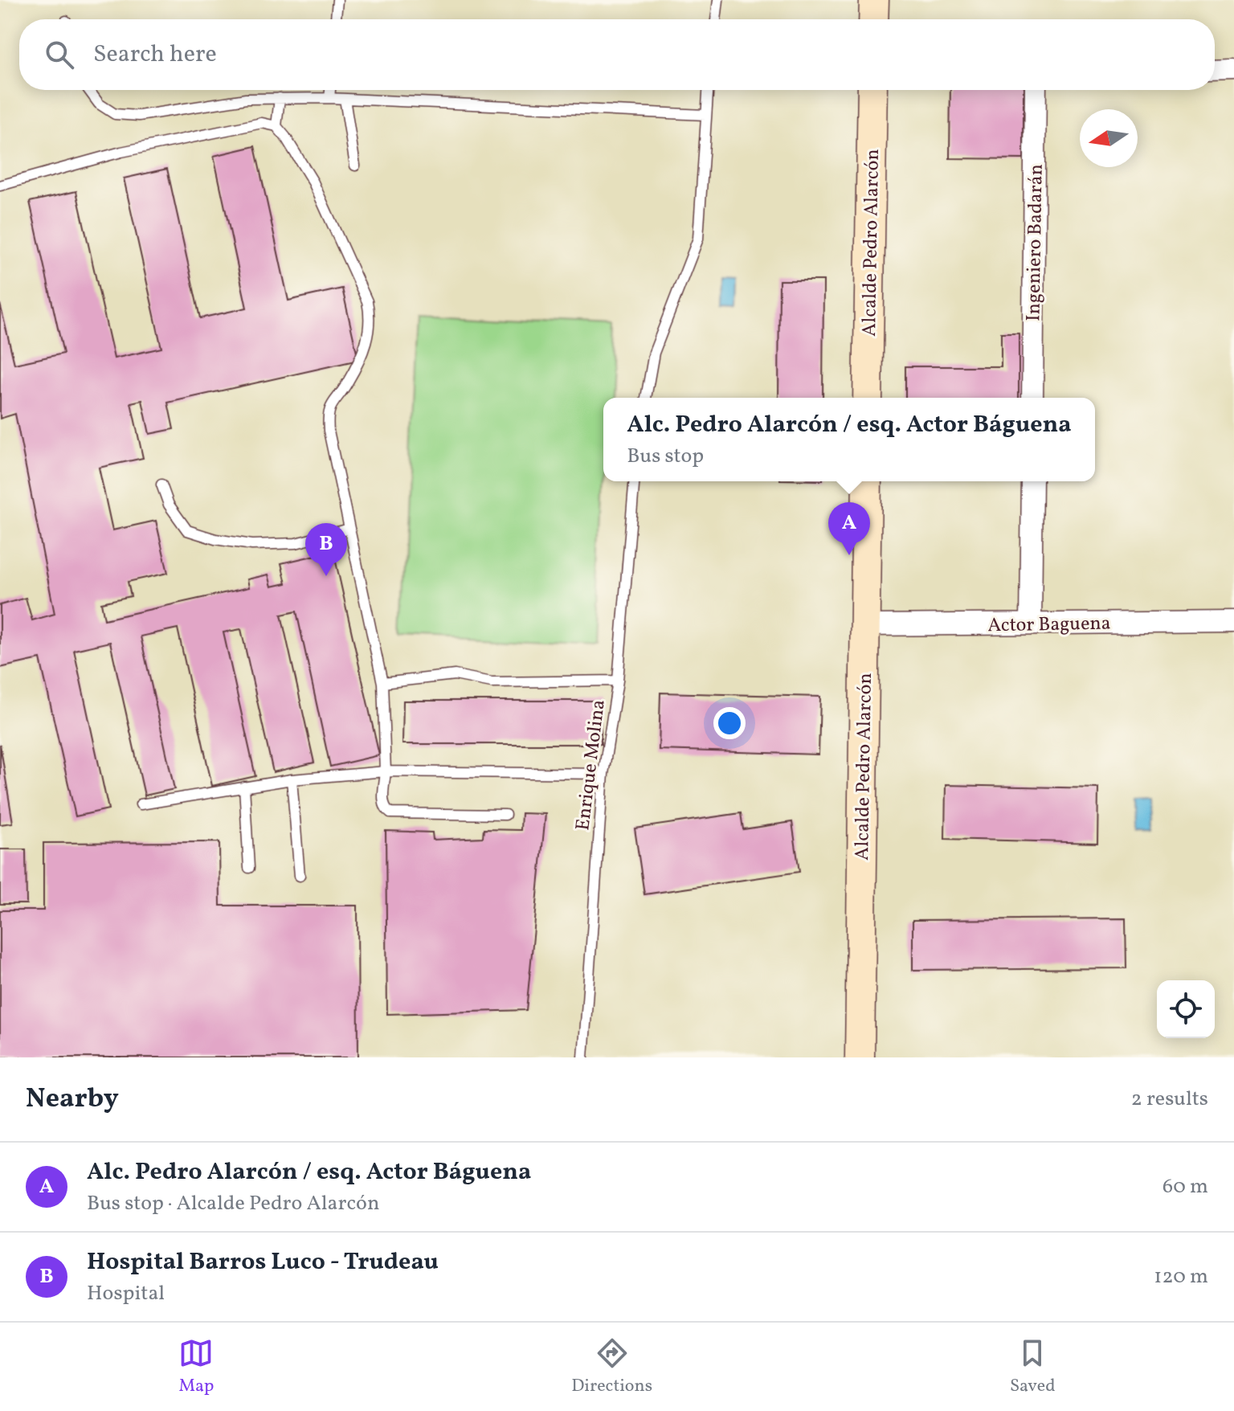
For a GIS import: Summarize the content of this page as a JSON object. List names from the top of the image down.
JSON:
{
  "streets": {
    "street": ["Alcalde Pedro Alarcón", "Ingeniero Badarán", "Actor Baguena"],
    "lane": ["Enrique Molina"]
  },
  "crossings": [
    ["Alcalde Pedro Alarcón", "Actor Baguena"]
  ],
  "north": "left",
  "page": {
    "search": "Search here",
    "popup": ["Alc. Pedro Alarcón / esq. Actor Báguena", "Bus stop"],
    "pins": ["A", "B"],
    "heading": ["Nearby", "2 results"],
    "list": [
      {
        "mark": "A",
        "name": "Alc. Pedro Alarcón / esq. Actor Báguena",
        "note": "Bus stop · Alcalde Pedro Alarcón",
        "value": "60 m"
      },
      {
        "mark": "B",
        "name": "Hospital Barros Luco - Trudeau",
        "note": "Hospital",
        "value": "120 m"
      }
    ],
    "nav": ["Map", "Directions", "Saved"]
  }
}
